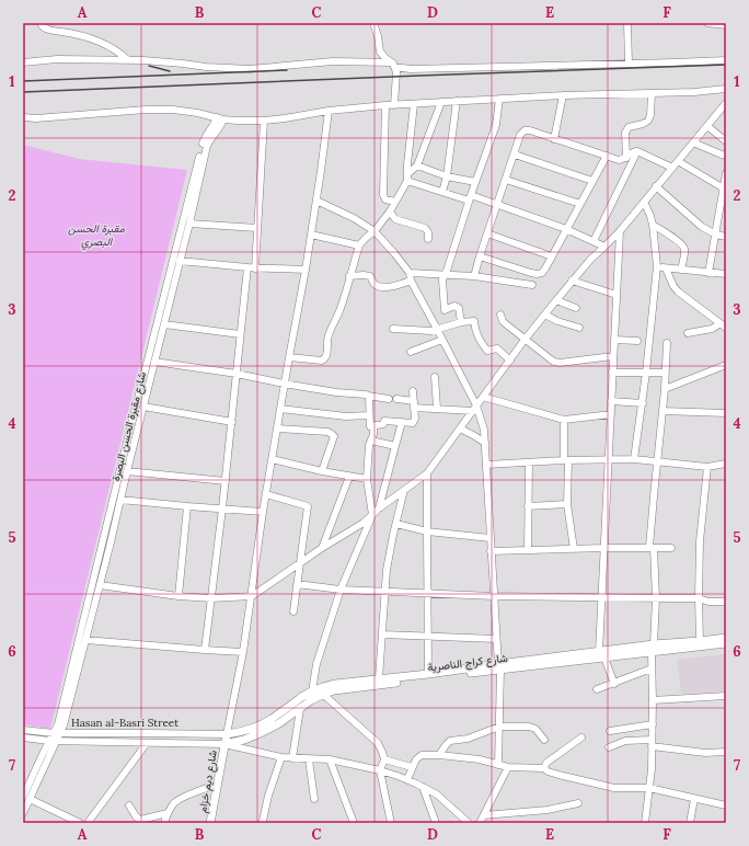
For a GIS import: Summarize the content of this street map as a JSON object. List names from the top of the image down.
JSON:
{
  "streets": {
    "main road": ["شارع كراج الناصرية", "شارع ديم خزام"],
    "street": ["شارع مقبرة الحسن البصرة", "Hasan al-Basri Street"]
  },
  "crossings": [
    ["شارع مقبرة الحسن البصرة", "Hasan al-Basri Street"],
    ["شارع كراج الناصرية", "Hasan al-Basri Street"],
    ["شارع كراج الناصرية", "شارع ديم خزام"],
    ["Hasan al-Basri Street", "شارع ديم خزام"]
  ],
  "parks": ["مقبرة الحسن البصري"],
  "grid": {
    "columns": [
      "A",
      "B",
      "C",
      "D",
      "E",
      "F"
    ],
    "rows": [
      "1",
      "2",
      "3",
      "4",
      "5",
      "6",
      "7"
    ]
  }
}
